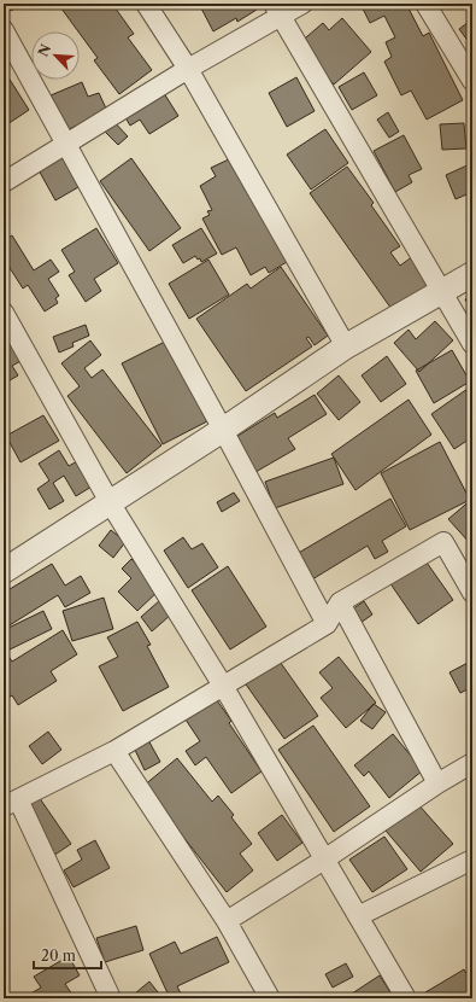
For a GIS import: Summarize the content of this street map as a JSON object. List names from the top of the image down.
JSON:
{
  "scale_bar": "20 m",
  "north": "top left"
}
